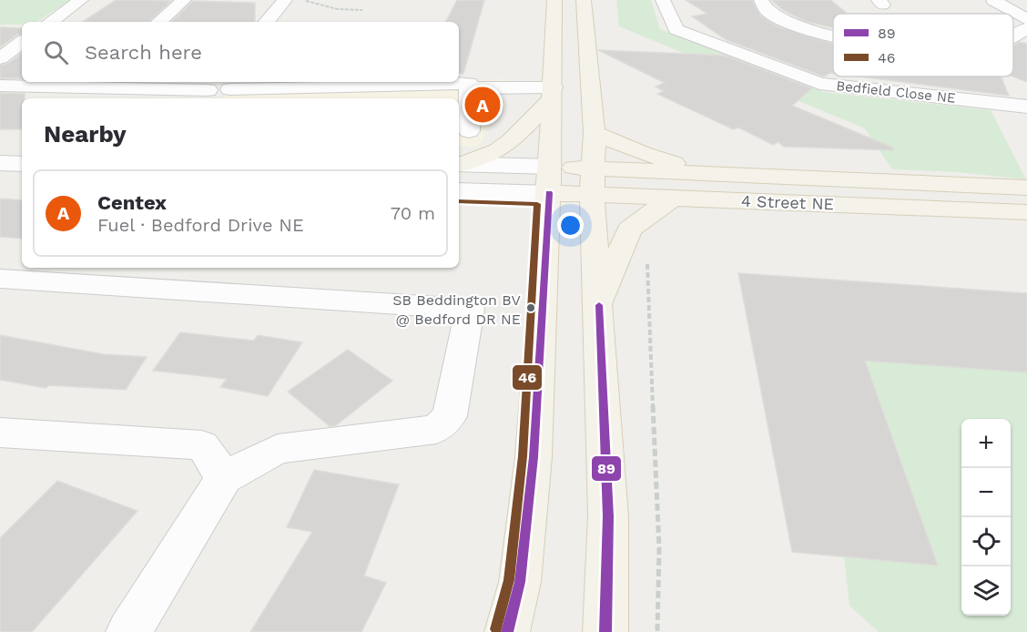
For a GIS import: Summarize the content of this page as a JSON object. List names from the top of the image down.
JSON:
{
  "streets": {
    "main road": ["4 Street NE"],
    "street": ["Bedfield Close NE"]
  },
  "places": ["SB Beddington BV @ Bedford DR NE"],
  "lines": ["transit line 89", "transit line 46"],
  "legend": ["89", "46"],
  "page": {
    "search": "Search here",
    "pins": "A",
    "heading": "Nearby",
    "list": [
      {
        "mark": "A",
        "name": "Centex",
        "note": "Fuel · Bedford Drive NE",
        "value": "70 m"
      }
    ],
    "map_buttons": ["+", "−"]
  }
}
